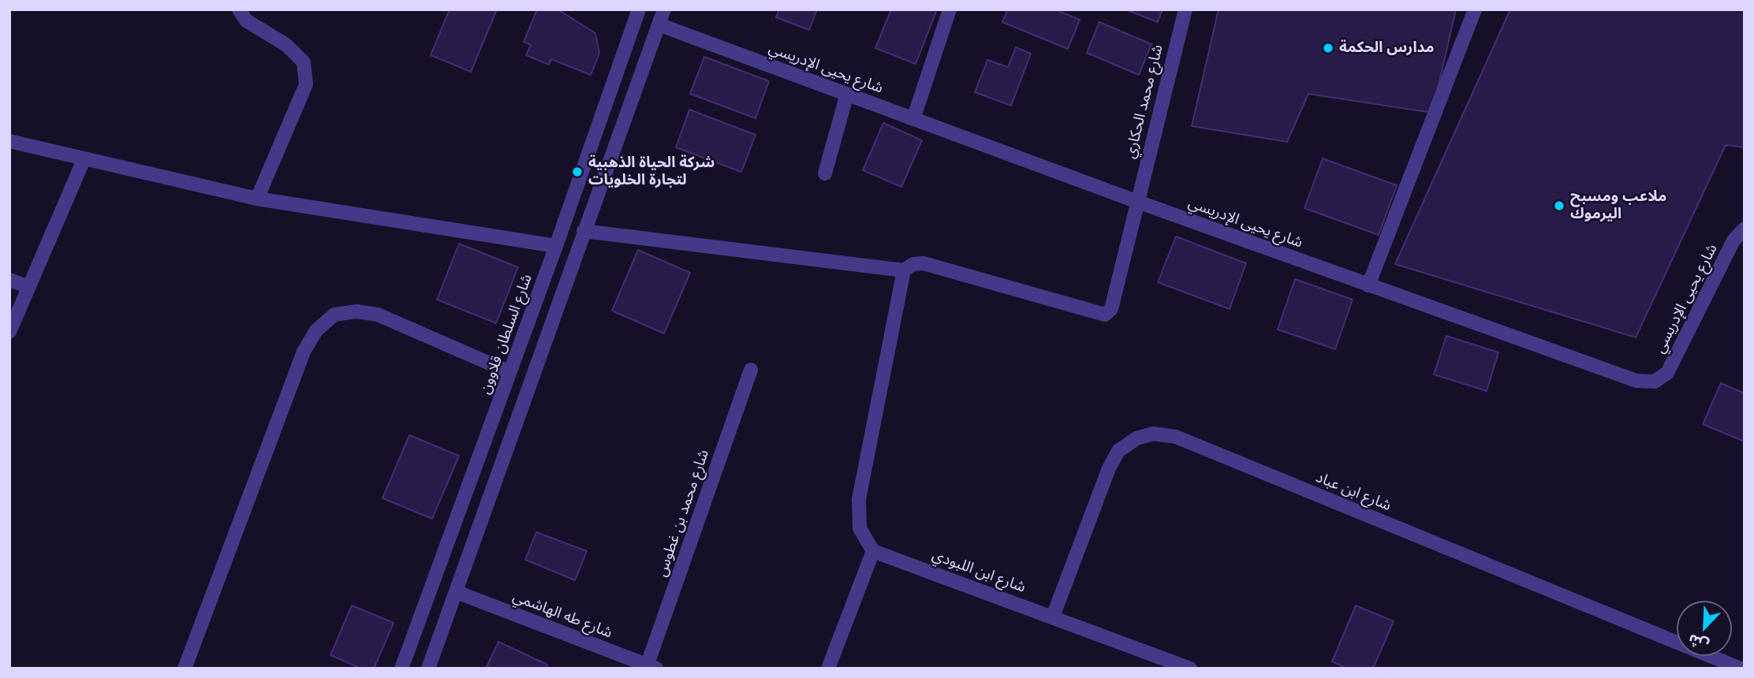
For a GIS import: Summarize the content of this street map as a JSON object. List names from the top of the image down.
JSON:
{
  "streets": {
    "street": [
      "شارع يحيى الإدريسي",
      "شارع محمد الحكاري",
      "شارع السلطان قلاوون",
      "شارع ابن عباد",
      "شارع محمد بن غطوس",
      "شارع ابن اللبودي",
      "شارع طه الهاشمي"
    ]
  },
  "crossings": [
    ["شارع يحيى الإدريسي", "شارع محمد الحكاري"],
    ["شارع ابن عباد", "شارع ابن اللبودي"],
    ["شارع محمد بن غطوس", "شارع طه الهاشمي"]
  ],
  "places": ["مدارس الحكمة", "شركة الحياة الذهبية لتجارة الخلويات", "ملاعب ومسبح اليرموك"],
  "north": "bottom left"
}
